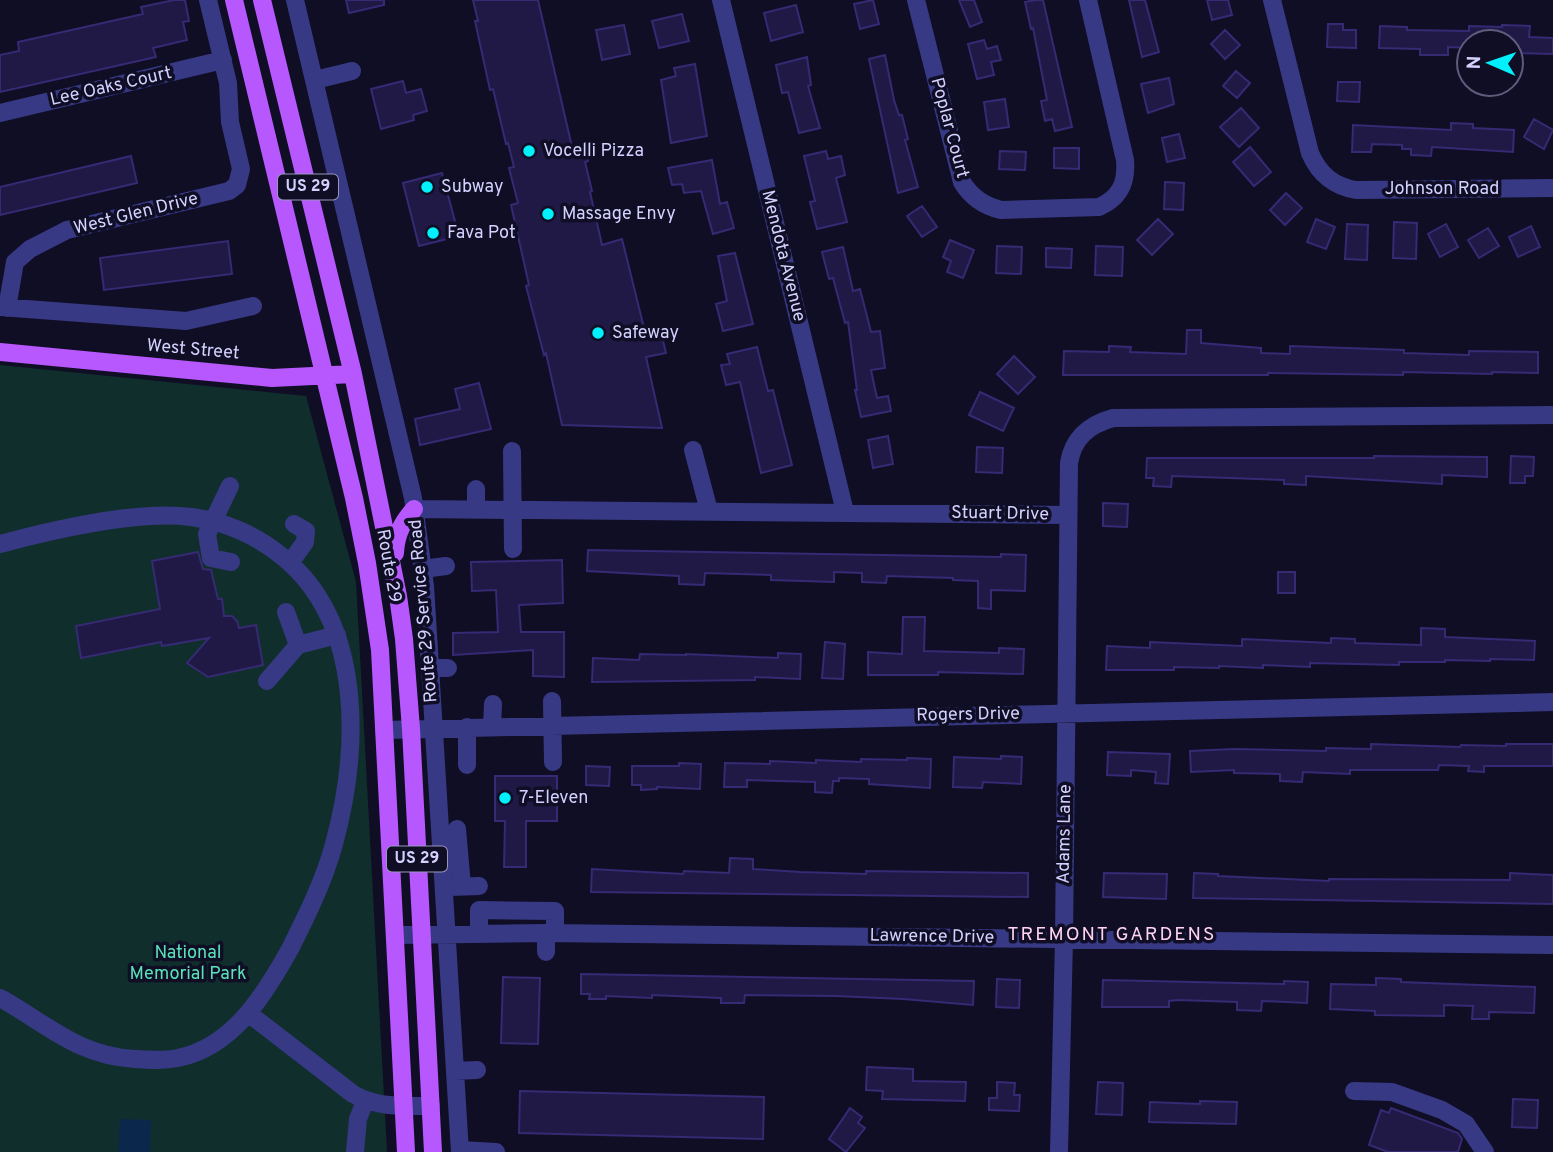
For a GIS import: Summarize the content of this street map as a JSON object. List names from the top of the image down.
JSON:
{
  "streets": {
    "main road": ["US 29", "West Street", "Route 29"],
    "street": [
      "Lee Oaks Court",
      "Poplar Court",
      "Johnson Road",
      "West Glen Drive",
      "Mendota Avenue",
      "Stuart Drive",
      "Route 29 Service Road",
      "Rogers Drive",
      "Adams Lane",
      "Lawrence Drive"
    ]
  },
  "crossings": [
    ["Mendota Avenue", "Stuart Drive"],
    ["West Street", "Route 29"],
    ["West Street", "Route 29 Service Road"],
    ["Stuart Drive", "Route 29 Service Road"],
    ["Stuart Drive", "Adams Lane"],
    ["Route 29", "Rogers Drive"],
    ["Route 29 Service Road", "Rogers Drive"],
    ["Rogers Drive", "Adams Lane"],
    ["Adams Lane", "Lawrence Drive"]
  ],
  "districts": ["TREMONT GARDENS"],
  "parks": ["National Memorial Park"],
  "places": [
    "Vocelli Pizza",
    "Subway",
    "Massage Envy",
    "Fava Pot",
    "Safeway",
    "7-Eleven"
  ],
  "north": "left"
}
